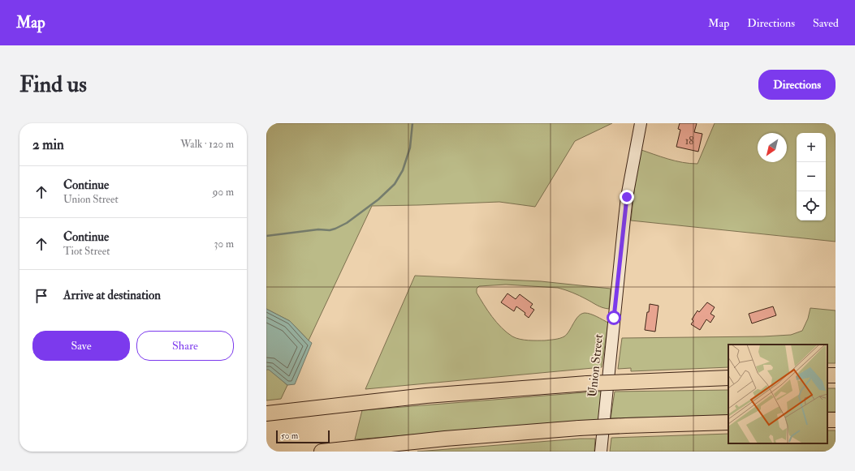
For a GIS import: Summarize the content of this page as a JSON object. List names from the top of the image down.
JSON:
{
  "streets": {
    "main road": ["Union Street"]
  },
  "house_numbers": ["18"],
  "scale_bar": "50 m",
  "north": "bottom left",
  "page": {
    "header": "Map",
    "nav": ["Map", "Directions", "Saved"],
    "buttons": [
      "Directions",
      ["Save", "Share"]
    ],
    "title": "Find us",
    "heading": ["2 min", "Walk · 120 m"],
    "map_buttons": ["+", "−"],
    "list": [
      ["Continue", "Union Street", "90 m"],
      ["Continue", "Tiot Street", "30 m"],
      "Arrive at destination"
    ],
    "scale": "50 m"
  }
}
